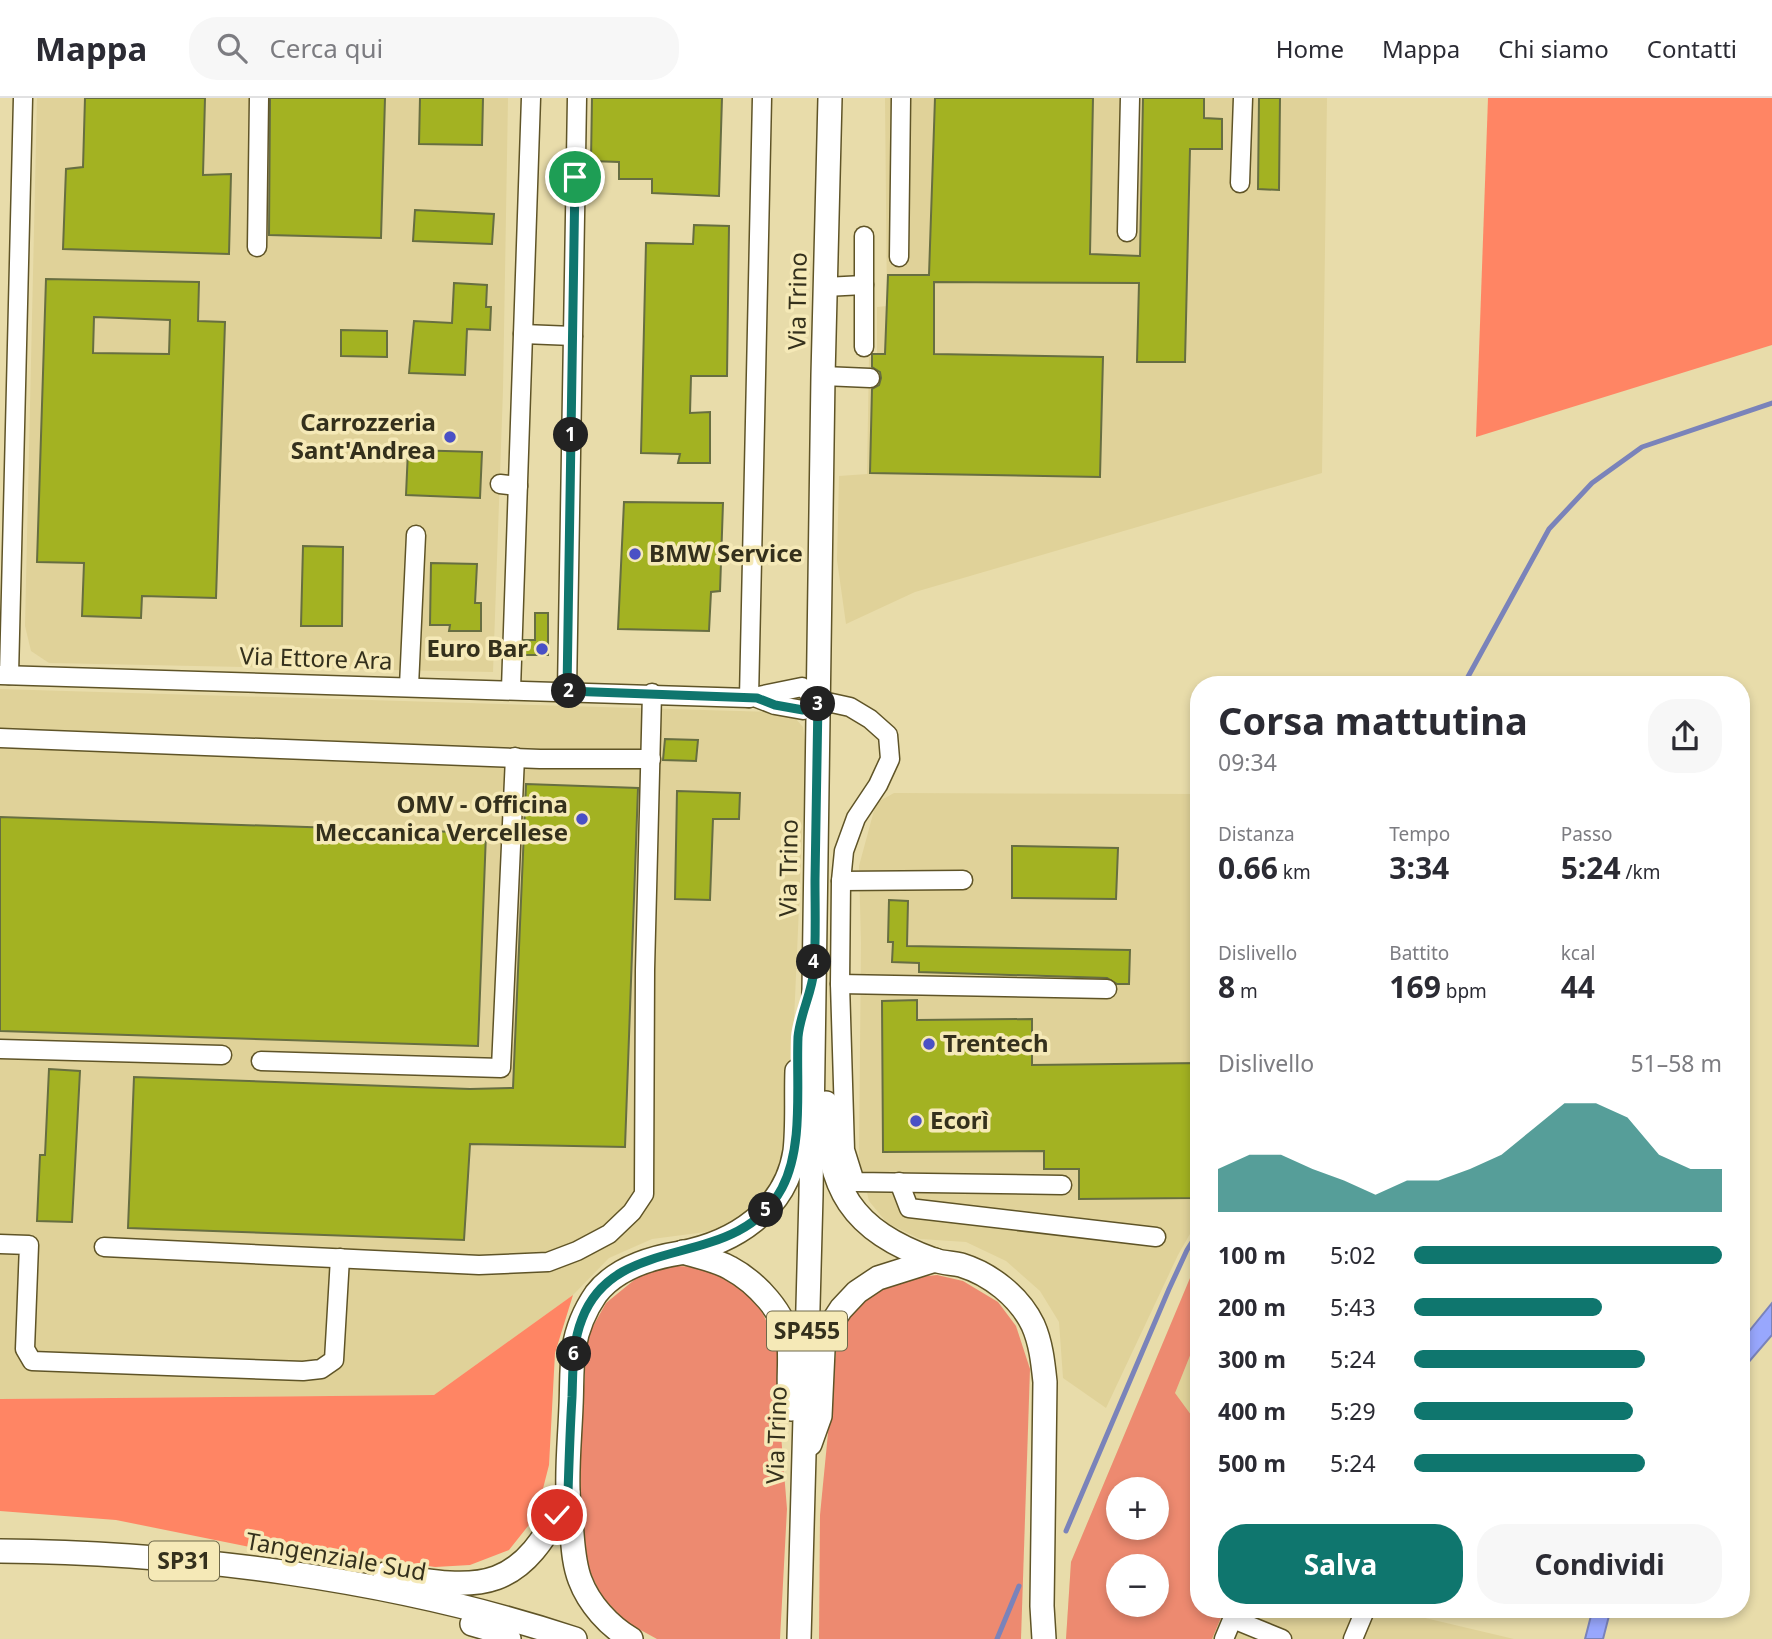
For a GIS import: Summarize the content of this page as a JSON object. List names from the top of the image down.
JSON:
{
  "streets": {
    "main road": [
      "Via Trino",
      "SP455",
      "Tangenziale Sud",
      "SP31"
    ],
    "street": ["Via Ettore Ara"]
  },
  "crossings": [
    ["Via Trino", "Via Ettore Ara"]
  ],
  "places": [
    "Carrozzeria Sant'Andrea",
    "BMW Service",
    "Euro Bar",
    "OMV - Officina Meccanica Vercellese",
    "Trentech",
    "Ecorì"
  ],
  "page": {
    "header": "Mappa",
    "search": "Cerca qui",
    "nav": [
      "Home",
      "Mappa",
      "Chi siamo",
      "Contatti"
    ],
    "pins": [
      "1",
      "2",
      "3",
      "4",
      "5",
      "6"
    ],
    "heading": ["Corsa mattutina", "09:34"],
    "stats": [
      ["Distanza", "0.66 km"],
      ["Tempo", "3:34"],
      ["Passo", "5:24 /km"],
      ["Dislivello", "8 m"],
      ["Battito", "169 bpm"],
      ["kcal", "44"]
    ],
    "chart": ["Dislivello", "51–58 m"],
    "list": [
      {
        "name": "100 m",
        "note": "5:02"
      },
      {
        "name": "200 m",
        "note": "5:43"
      },
      {
        "name": "300 m",
        "note": "5:24"
      },
      {
        "name": "400 m",
        "note": "5:29"
      },
      {
        "name": "500 m",
        "note": "5:24"
      }
    ],
    "map_buttons": ["+", "−"],
    "buttons": ["Salva", "Condividi"]
  }
}
